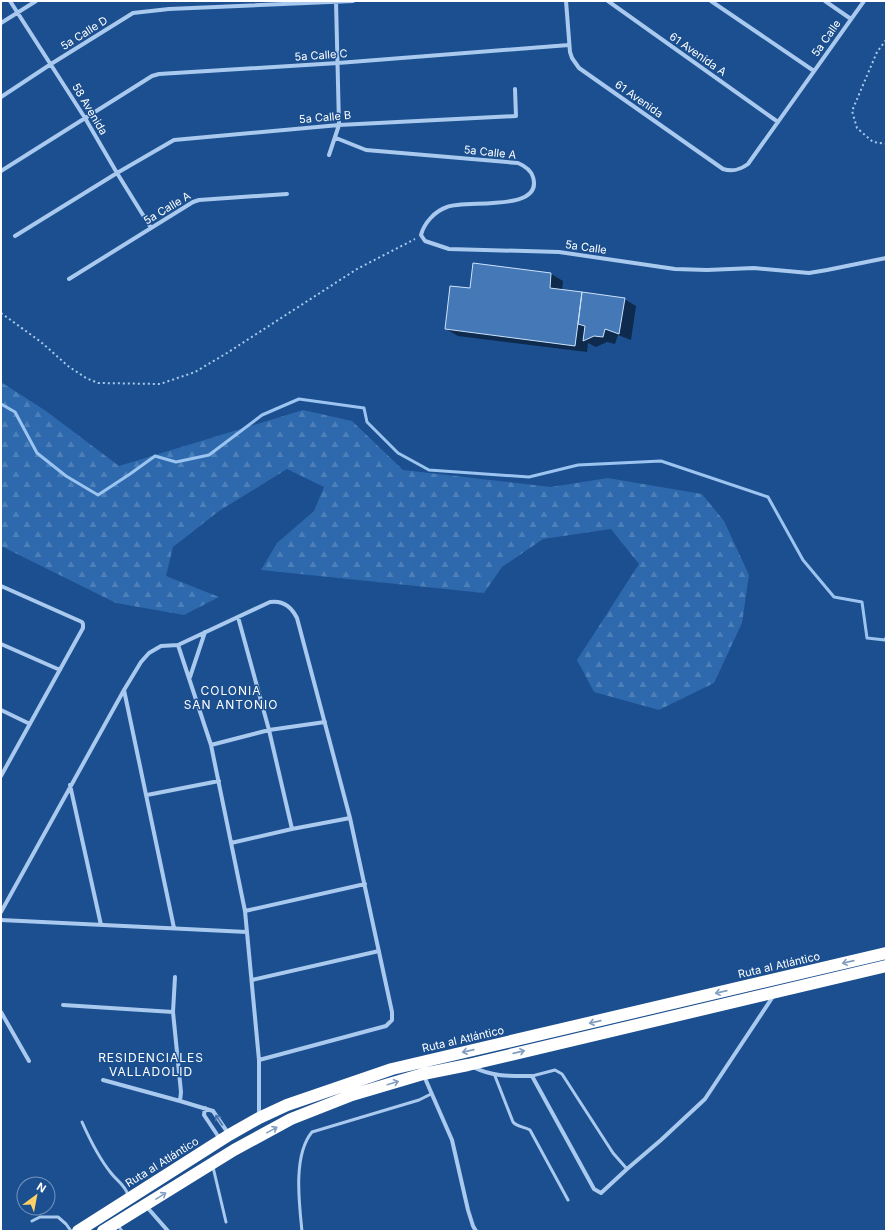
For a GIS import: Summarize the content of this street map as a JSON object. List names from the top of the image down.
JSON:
{
  "streets": {
    "highway": ["Ruta al Atlántico"],
    "street": [
      "5a Calle D",
      "5a Calle",
      "61 Avenida A",
      "5a Calle C",
      "61 Avenida",
      "58 Avenida",
      "5a Calle B",
      "5a Calle A"
    ]
  },
  "crossings": [
    ["5a Calle D", "58 Avenida"],
    ["5a Calle", "61 Avenida A"],
    ["5a Calle", "61 Avenida"],
    ["5a Calle", "5a Calle A"],
    ["5a Calle C", "61 Avenida"],
    ["5a Calle C", "58 Avenida"],
    ["58 Avenida", "5a Calle B"],
    ["58 Avenida", "5a Calle A"]
  ],
  "districts": ["COLONIA SAN ANTONIO", "RESIDENCIALES VALLADOLID"],
  "north": "top right"
}
